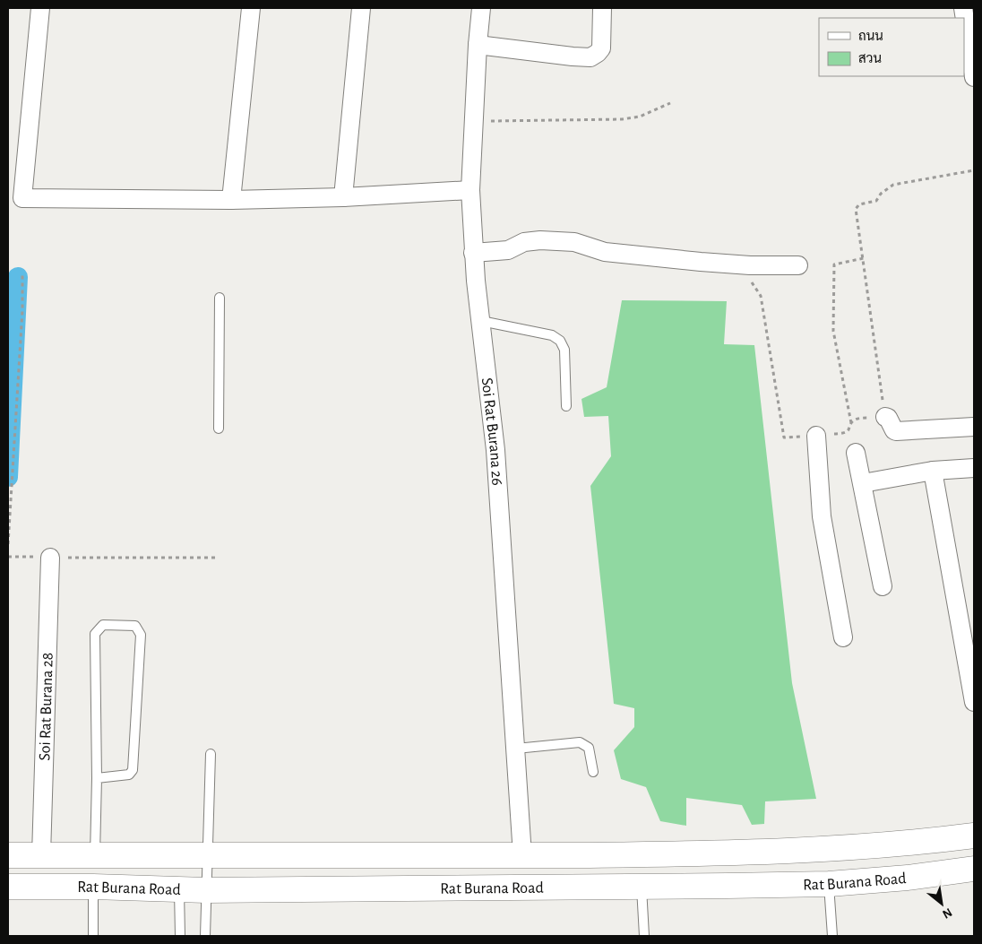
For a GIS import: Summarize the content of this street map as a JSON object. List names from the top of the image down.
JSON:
{
  "streets": {
    "main road": ["Rat Burana Road"],
    "street": ["Soi Rat Burana 26", "Soi Rat Burana 28"]
  },
  "crossings": [
    ["Soi Rat Burana 26", "Rat Burana Road"],
    ["Soi Rat Burana 28", "Rat Burana Road"]
  ],
  "legend": ["ถนน", "สวน"],
  "north": "bottom right"
}
